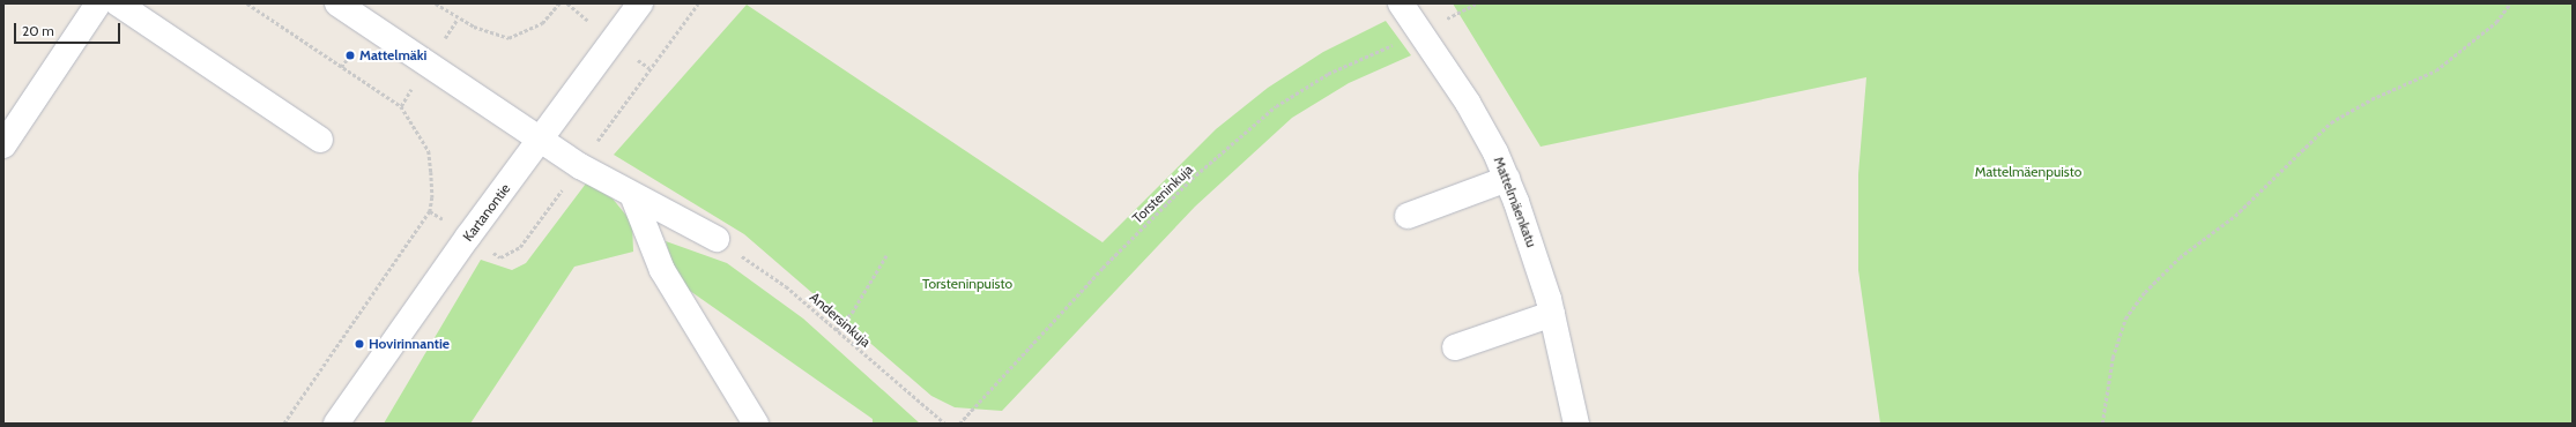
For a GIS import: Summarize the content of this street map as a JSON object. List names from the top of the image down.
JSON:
{
  "streets": {
    "street": ["Mattelmäenkatu", "Kartanontie"],
    "path": ["Torsteninkuja", "Andersinkuja"]
  },
  "crossings": [
    ["Torsteninkuja", "Mattelmäenkatu"]
  ],
  "parks": ["Mattelmäenpuisto", "Torsteninpuisto"],
  "places": ["Mattelmäki", "Hovirinnantie"],
  "scale_bar": "20 m"
}
